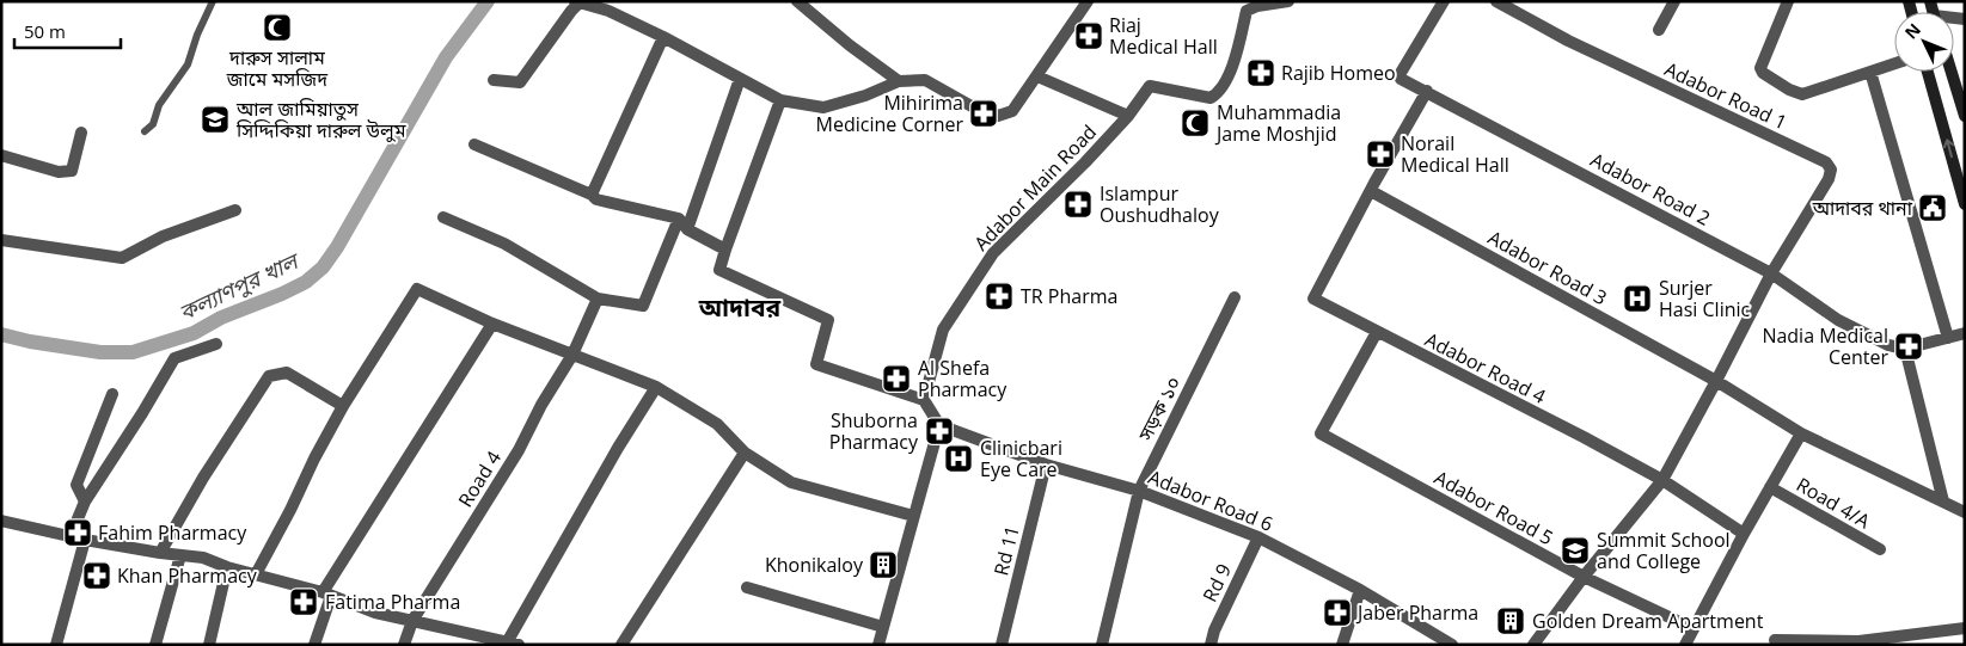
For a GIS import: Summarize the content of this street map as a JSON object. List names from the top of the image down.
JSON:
{
  "streets": {
    "street": [
      "Adabor Road 1",
      "Adabor Main Road",
      "Adabor Road 2",
      "Adabor Road 3",
      "Adabor Road 4",
      "সড়ক ১০",
      "Road 4",
      "Adabor Road 6",
      "Road 4/A",
      "Adabor Road 5",
      "Rd 11",
      "Rd 9"
    ]
  },
  "crossings": [
    ["Adabor Road 1", "Adabor Road 2"],
    ["Adabor Road 3", "Adabor Road 4"],
    ["Adabor Road 4", "Adabor Road 5"],
    ["সড়ক ১০", "Adabor Road 6"],
    ["Adabor Road 6", "Rd 11"],
    ["Adabor Road 6", "Rd 9"]
  ],
  "districts": ["আদাবর"],
  "water": ["কল্যাণপুর খাল"],
  "places": {
    "mosque": ["দারুস সালাম জামে মসজিদ", "Muhammadia Jame Moshjid"],
    "pharmacy": [
      "Riaj Medical Hall",
      "Rajib Homeo",
      "Mihirima Medicine Corner",
      "Norail Medical Hall",
      "Islampur Oushudhaloy",
      "TR Pharma",
      "Nadia Medical Center",
      "Al Shefa Pharmacy",
      "Shuborna Pharmacy",
      "Fahim Pharmacy",
      "Khan Pharmacy",
      "Fatima Pharma",
      "Jaber Pharma"
    ],
    "school or university": ["আল জামিয়াতুস সিদ্দিকিয়া দারুল উলুম", "Summit School and College"],
    "public building": ["আদাবর থানা"],
    "hospital": ["Surjer Hasi Clinic", "Clinicbari Eye Care"],
    "building": ["Khonikaloy", "Golden Dream Apartment"]
  },
  "scale_bar": "50 m",
  "north": "top left"
}
